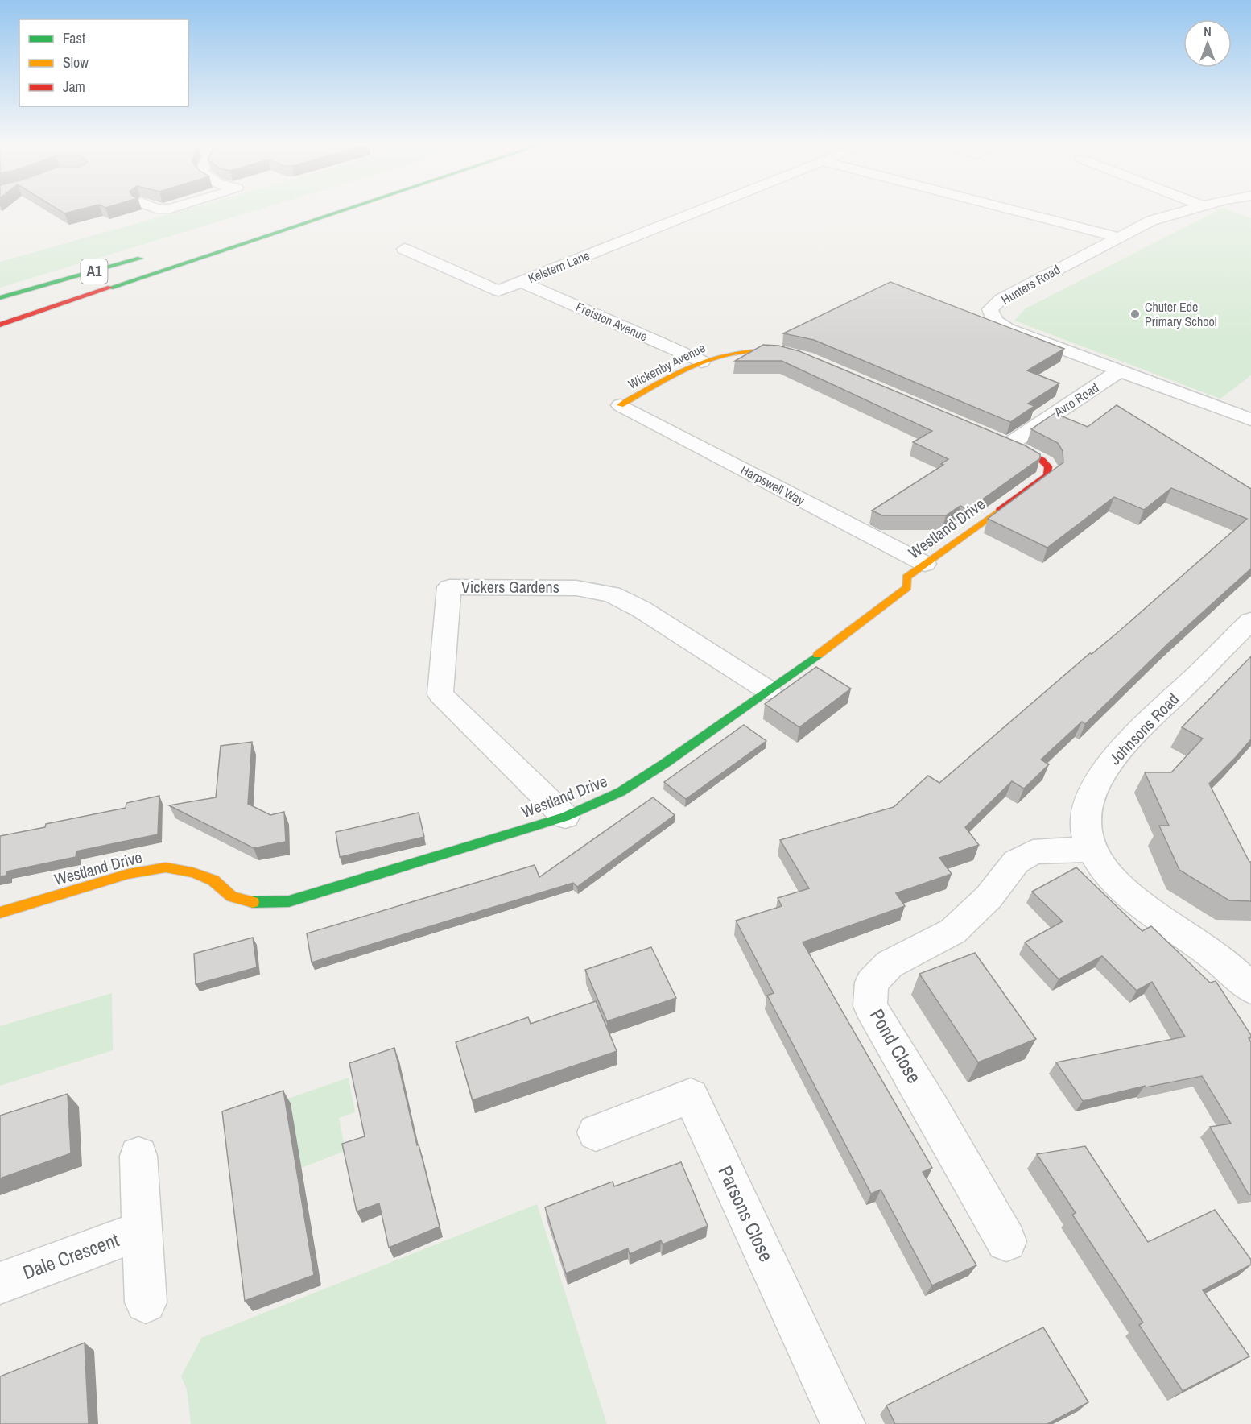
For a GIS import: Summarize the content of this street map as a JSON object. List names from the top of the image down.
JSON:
{
  "streets": {
    "main road": ["A1", "Wickenby Avenue", "Westland Drive"],
    "street": [
      "Kelstern Lane",
      "Hunters Road",
      "Freiston Avenue",
      "Avro Road",
      "Harpswell Way",
      "Vickers Gardens",
      "Johnsons Road",
      "Pond Close",
      "Parsons Close",
      "Dale Crescent"
    ]
  },
  "crossings": [
    ["Kelstern Lane", "Freiston Avenue"],
    ["Hunters Road", "Avro Road"],
    ["Freiston Avenue", "Wickenby Avenue"],
    ["Wickenby Avenue", "Harpswell Way"],
    ["Avro Road", "Westland Drive"],
    ["Harpswell Way", "Westland Drive"],
    ["Westland Drive", "Vickers Gardens"],
    ["Johnsons Road", "Pond Close"]
  ],
  "places": ["Chuter Ede Primary School"],
  "legend": ["Fast", "Slow", "Jam"],
  "north": "top"
}
